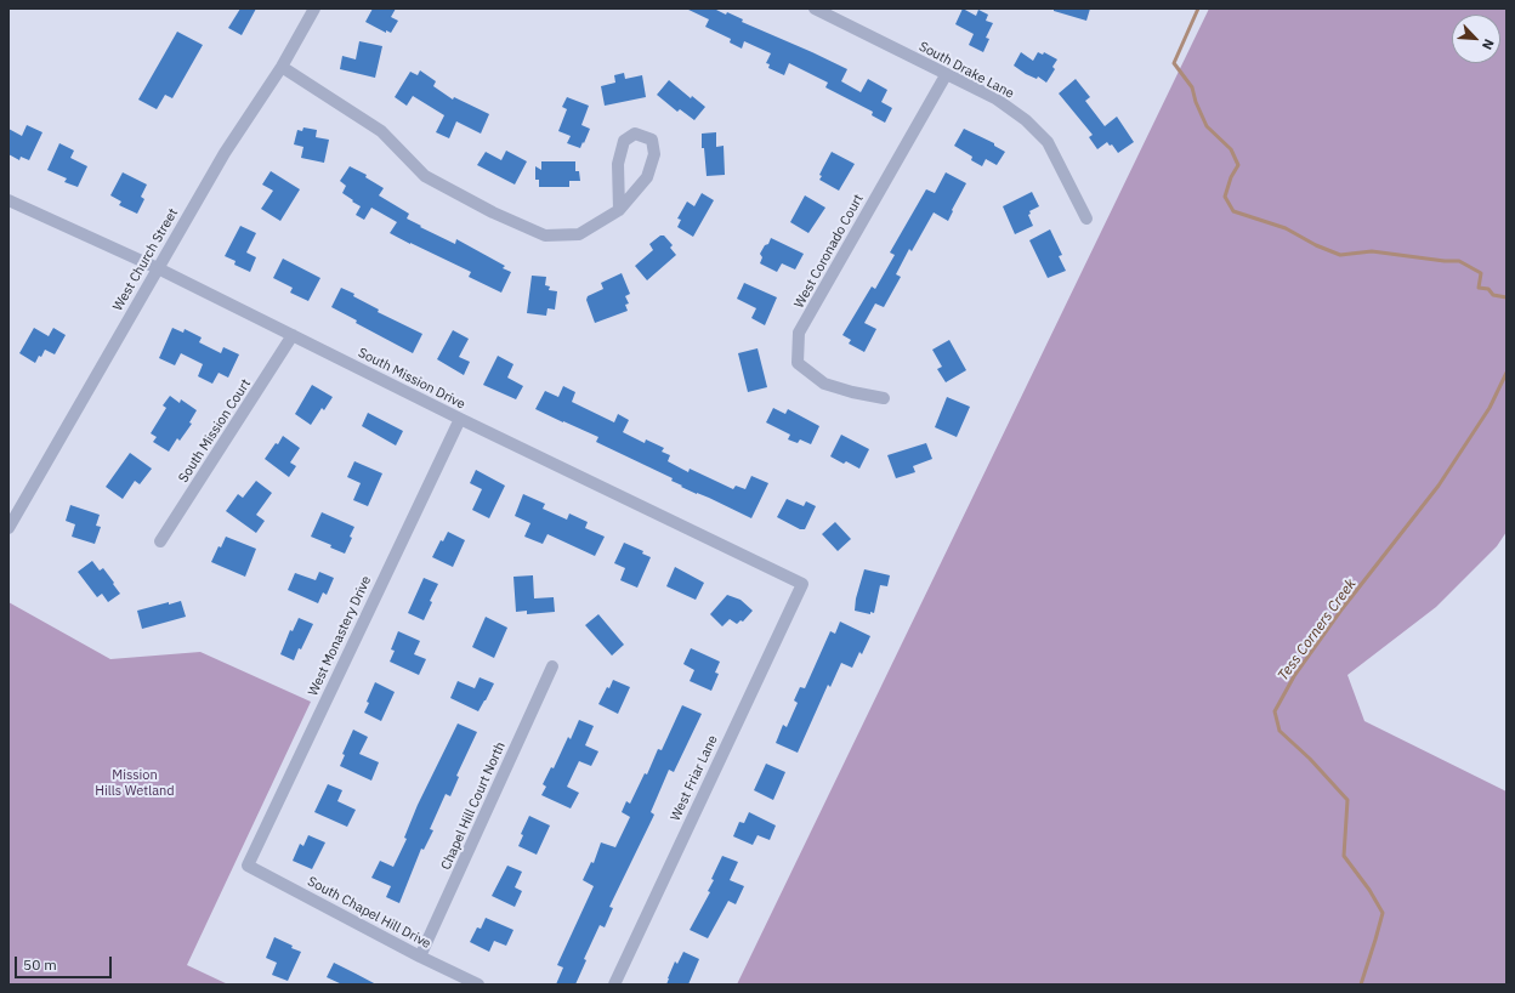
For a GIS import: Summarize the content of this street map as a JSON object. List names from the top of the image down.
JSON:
{
  "streets": {
    "street": [
      "South Drake Lane",
      "West Coronado Court",
      "West Church Street",
      "South Mission Drive",
      "South Mission Court",
      "West Monastery Drive",
      "West Friar Lane",
      "Chapel Hill Court North",
      "South Chapel Hill Drive"
    ]
  },
  "crossings": [
    ["South Drake Lane", "West Coronado Court"],
    ["West Church Street", "South Mission Drive"],
    ["South Mission Drive", "South Mission Court"],
    ["South Mission Drive", "West Monastery Drive"],
    ["South Mission Drive", "West Friar Lane"],
    ["West Monastery Drive", "South Chapel Hill Drive"],
    ["Chapel Hill Court North", "South Chapel Hill Drive"]
  ],
  "water": ["Tess Corners Creek"],
  "parks": ["Mission Hills Wetland"],
  "scale_bar": "50 m",
  "north": "bottom right"
}
